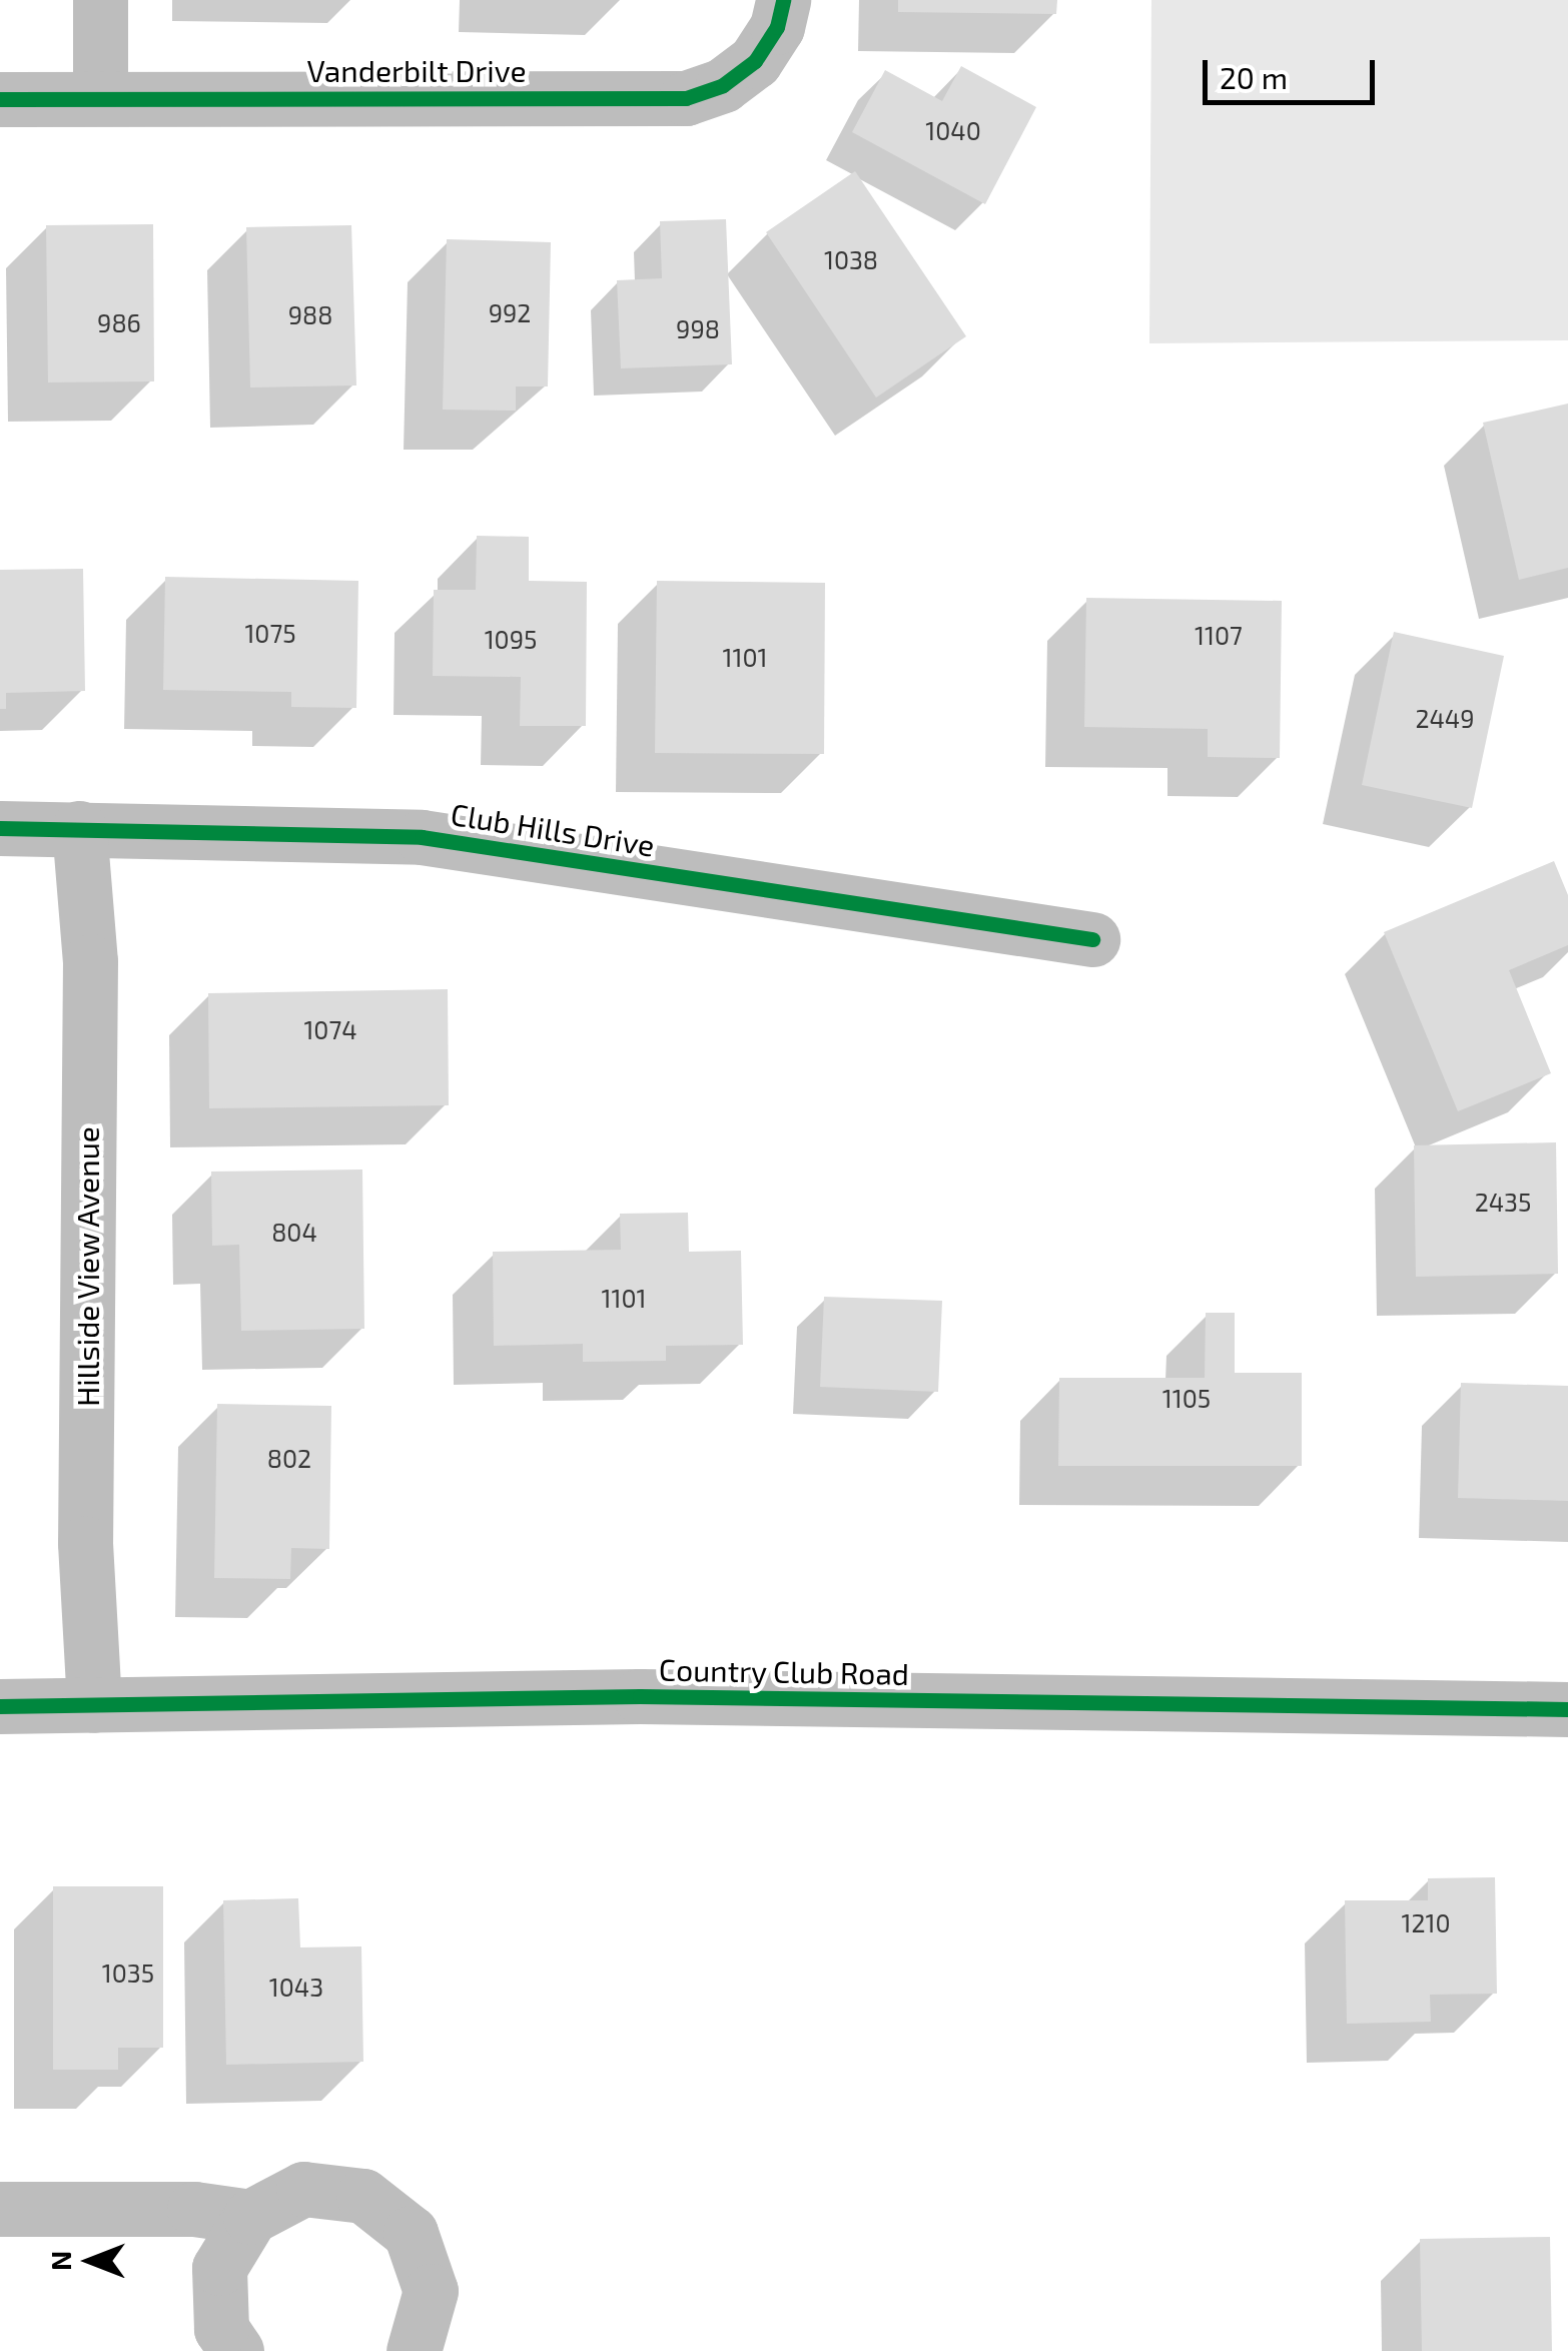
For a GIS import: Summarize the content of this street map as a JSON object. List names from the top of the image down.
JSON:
{
  "streets": {
    "street": [
      "Vanderbilt Drive",
      "Club Hills Drive",
      "Hillside View Avenue",
      "Country Club Road"
    ]
  },
  "crossings": [
    ["Club Hills Drive", "Hillside View Avenue"],
    ["Hillside View Avenue", "Country Club Road"]
  ],
  "house_numbers": [
    "1040",
    "1038",
    "992",
    "988",
    "986",
    "998",
    "1075",
    "1107",
    "1095",
    "1101",
    "2449",
    "1074",
    "2435",
    "804",
    "1101",
    "1105",
    "802",
    "1210",
    "1035",
    "1043"
  ],
  "scale_bar": "20 m",
  "north": "left"
}
